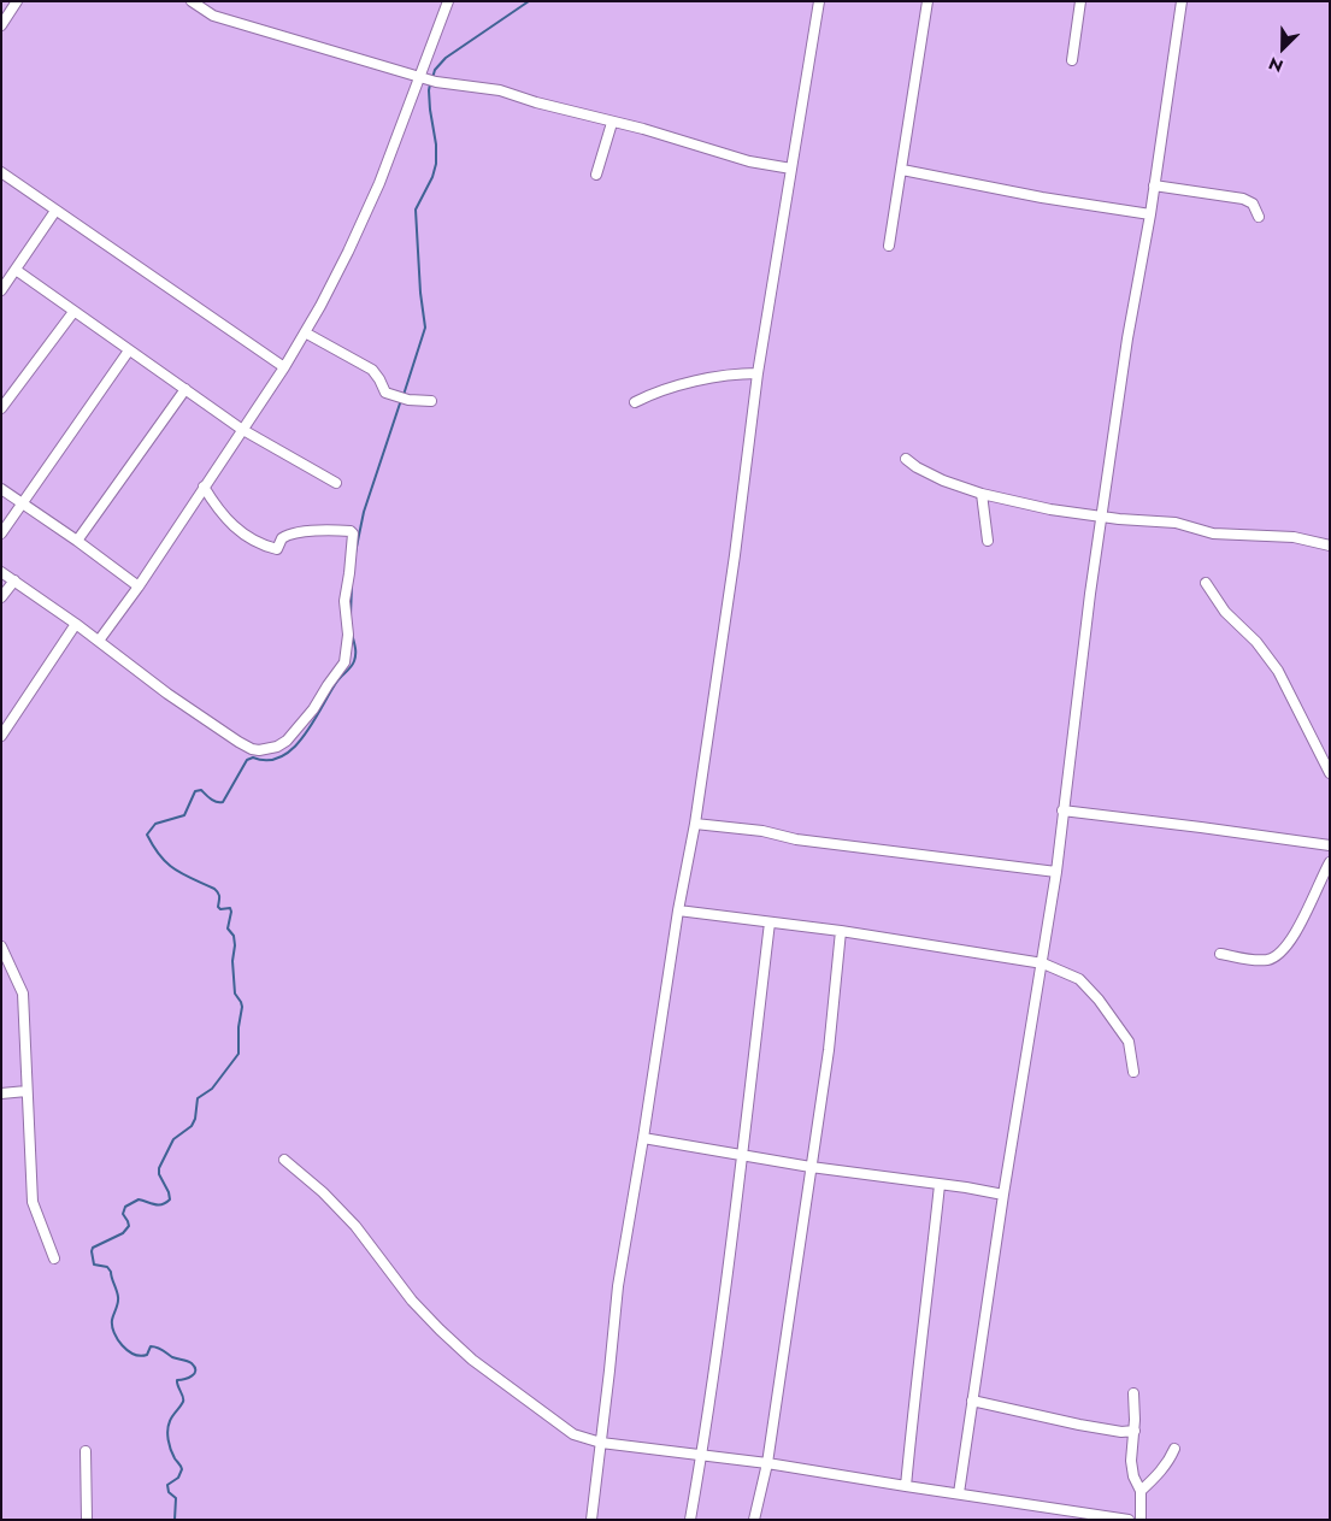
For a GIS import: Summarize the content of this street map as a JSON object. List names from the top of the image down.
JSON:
{
  "north": "bottom left"
}
